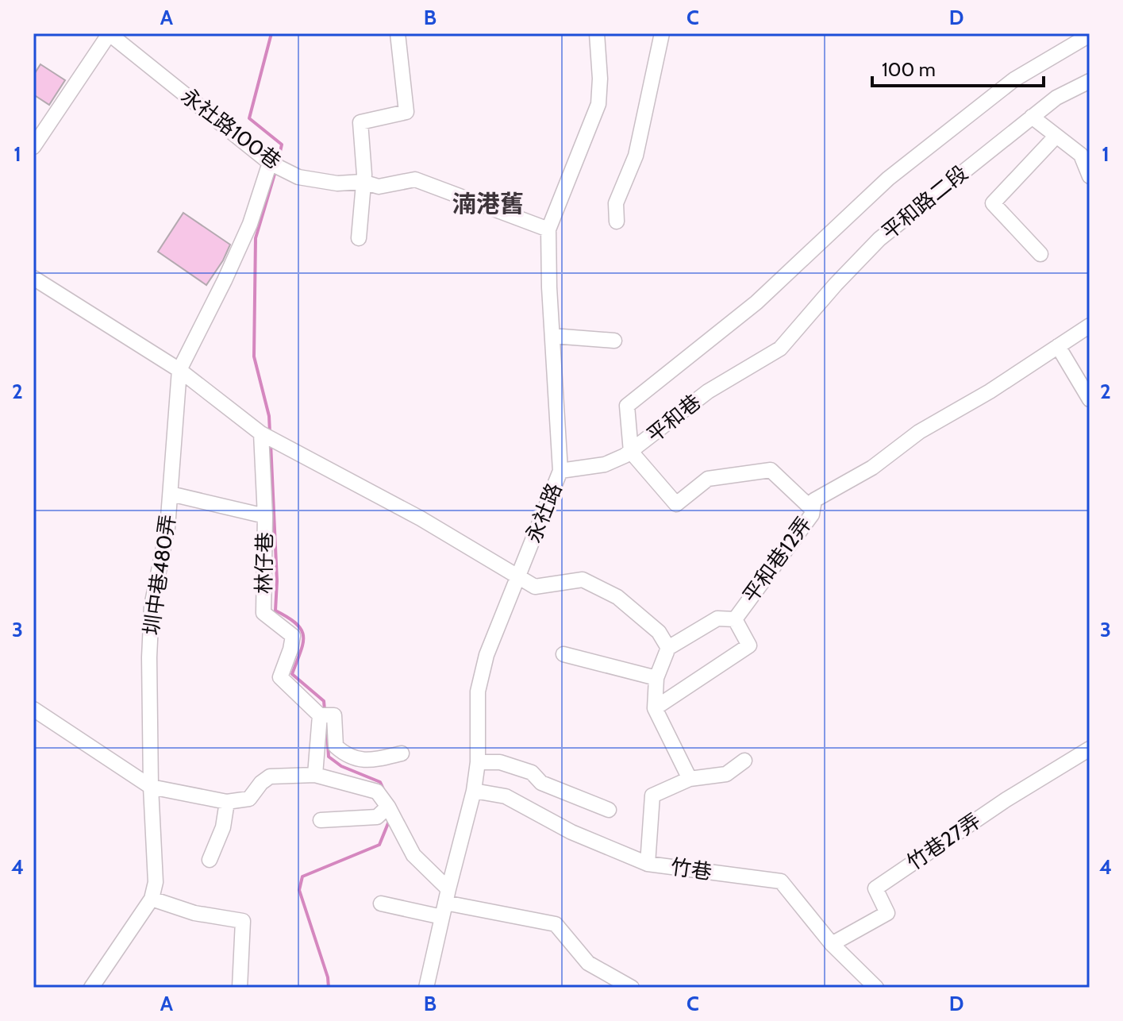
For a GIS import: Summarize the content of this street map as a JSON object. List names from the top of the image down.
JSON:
{
  "streets": {
    "street": [
      "永社路100巷",
      "平和路二段",
      "平和巷",
      "永社路",
      "平和巷12弄",
      "林仔巷",
      "圳中巷480弄",
      "竹巷27弄",
      "竹巷"
    ]
  },
  "crossings": [
    ["永社路100巷", "永社路"],
    ["永社路100巷", "圳中巷480弄"],
    ["平和路二段", "平和巷"],
    ["平和巷", "永社路"],
    ["平和巷", "平和巷12弄"],
    ["永社路", "竹巷"],
    ["竹巷27弄", "竹巷"]
  ],
  "districts": ["湳港舊"],
  "scale_bar": "100 m",
  "grid": {
    "columns": [
      "A",
      "B",
      "C",
      "D"
    ],
    "rows": [
      "1",
      "2",
      "3",
      "4"
    ]
  }
}
